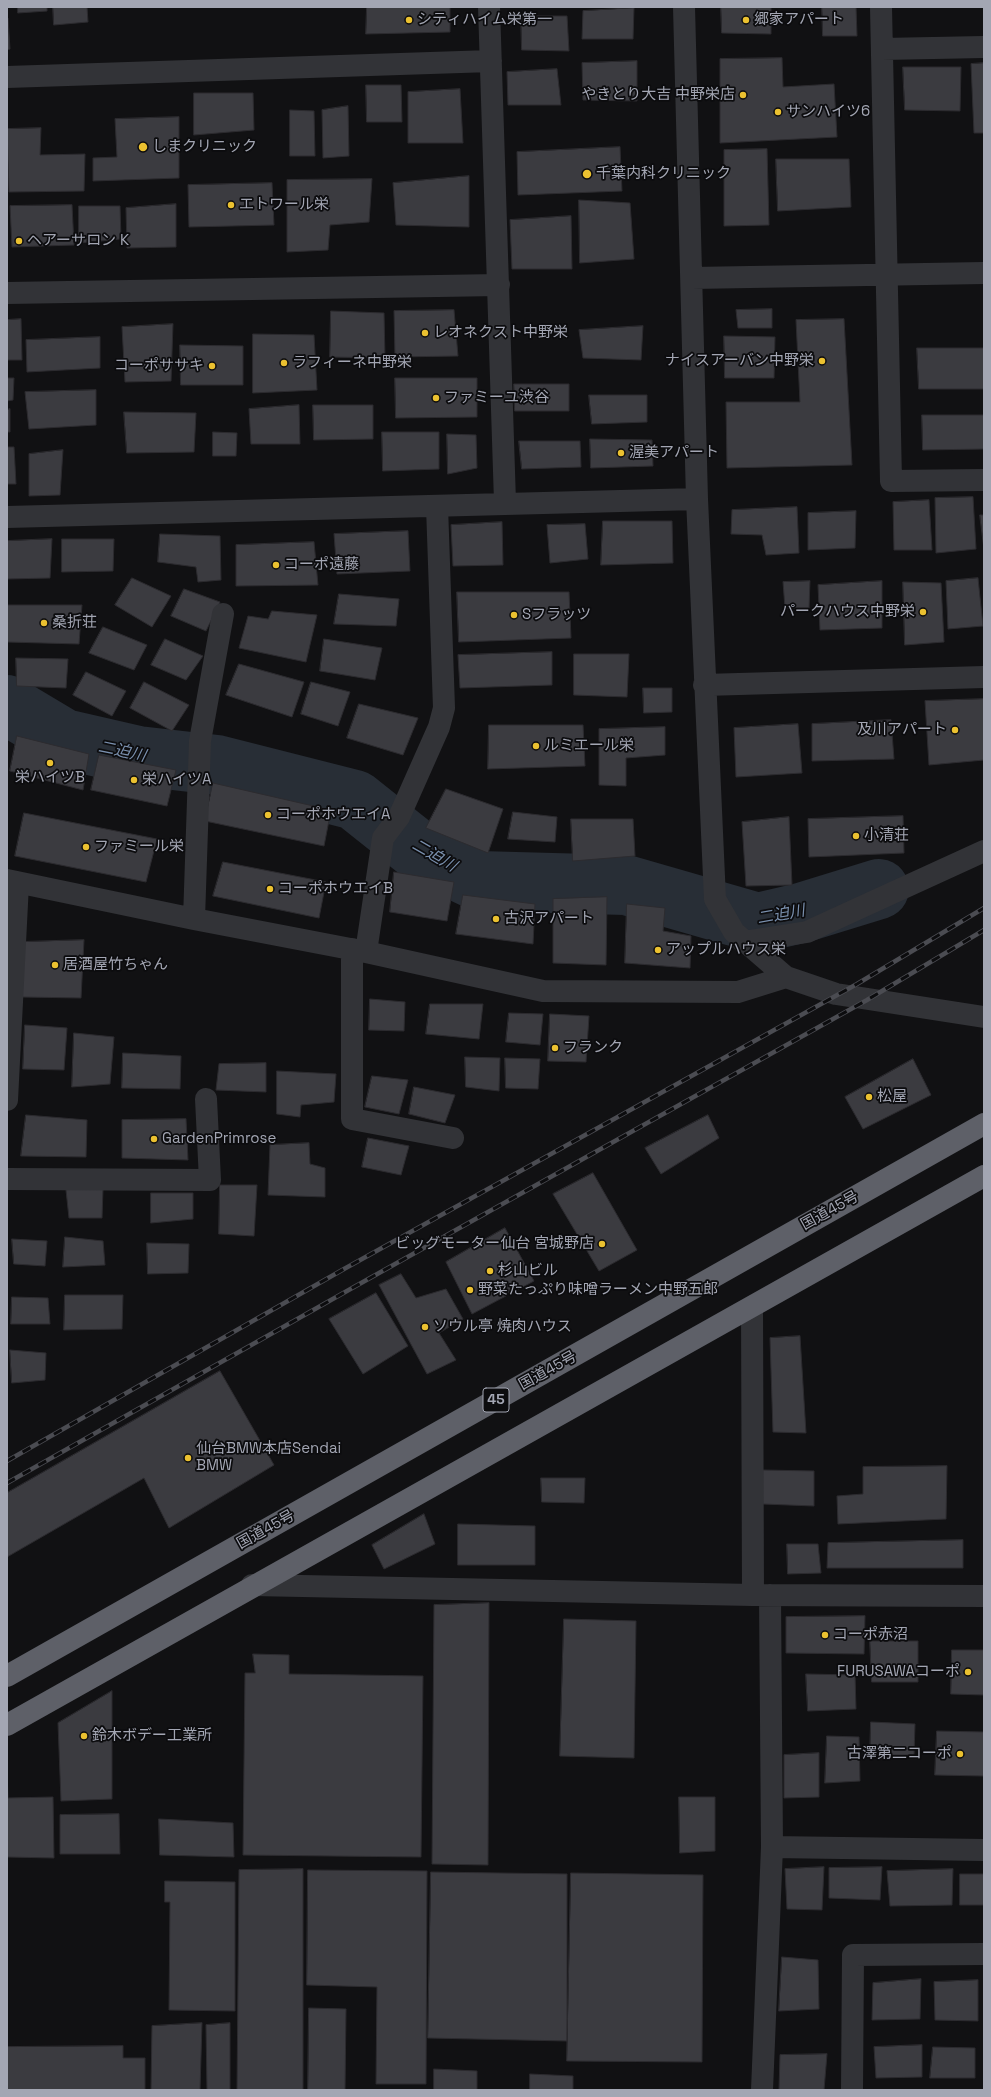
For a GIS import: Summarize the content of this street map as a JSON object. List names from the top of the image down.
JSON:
{
  "streets": {
    "highway": ["国道45号", "45"]
  },
  "water": ["二迫川"],
  "places": [
    "シティハイム栄第一",
    "郷家アパート",
    "やきとり大吉 中野栄店",
    "サンハイツ6",
    "しまクリニック",
    "千葉内科クリニック",
    "エトワール栄",
    "ヘアーサロン K",
    "レオネクスト中野栄",
    "ナイスアーバン中野栄",
    "ラフィーネ中野栄",
    "コーポササキ",
    "ファミーユ渋谷",
    "渥美アパート",
    "コーポ遠藤",
    "パークハウス中野栄",
    "Sフラッツ",
    "桑折荘",
    "及川アパート",
    "ルミエール栄",
    "栄ハイツB",
    "栄ハイツA",
    "コーポホウエイA",
    "小清荘",
    "ファミール栄",
    "コーポホウエイB",
    "古沢アパート",
    "アップルハウス栄",
    "居酒屋竹ちゃん",
    "フランク",
    "松屋",
    "GardenPrimrose",
    "ビッグモーター仙台 宮城野店",
    "杉山ビル",
    "野菜たっぷり味噌ラーメン中野五郎",
    "ソウル亭 焼肉ハウス",
    "仙台BMW本店Sendai BMW",
    "コーポ赤沼",
    "FURUSAWAコーポ",
    "鈴木ボデー工業所",
    "古澤第二コーポ"
  ]
}
